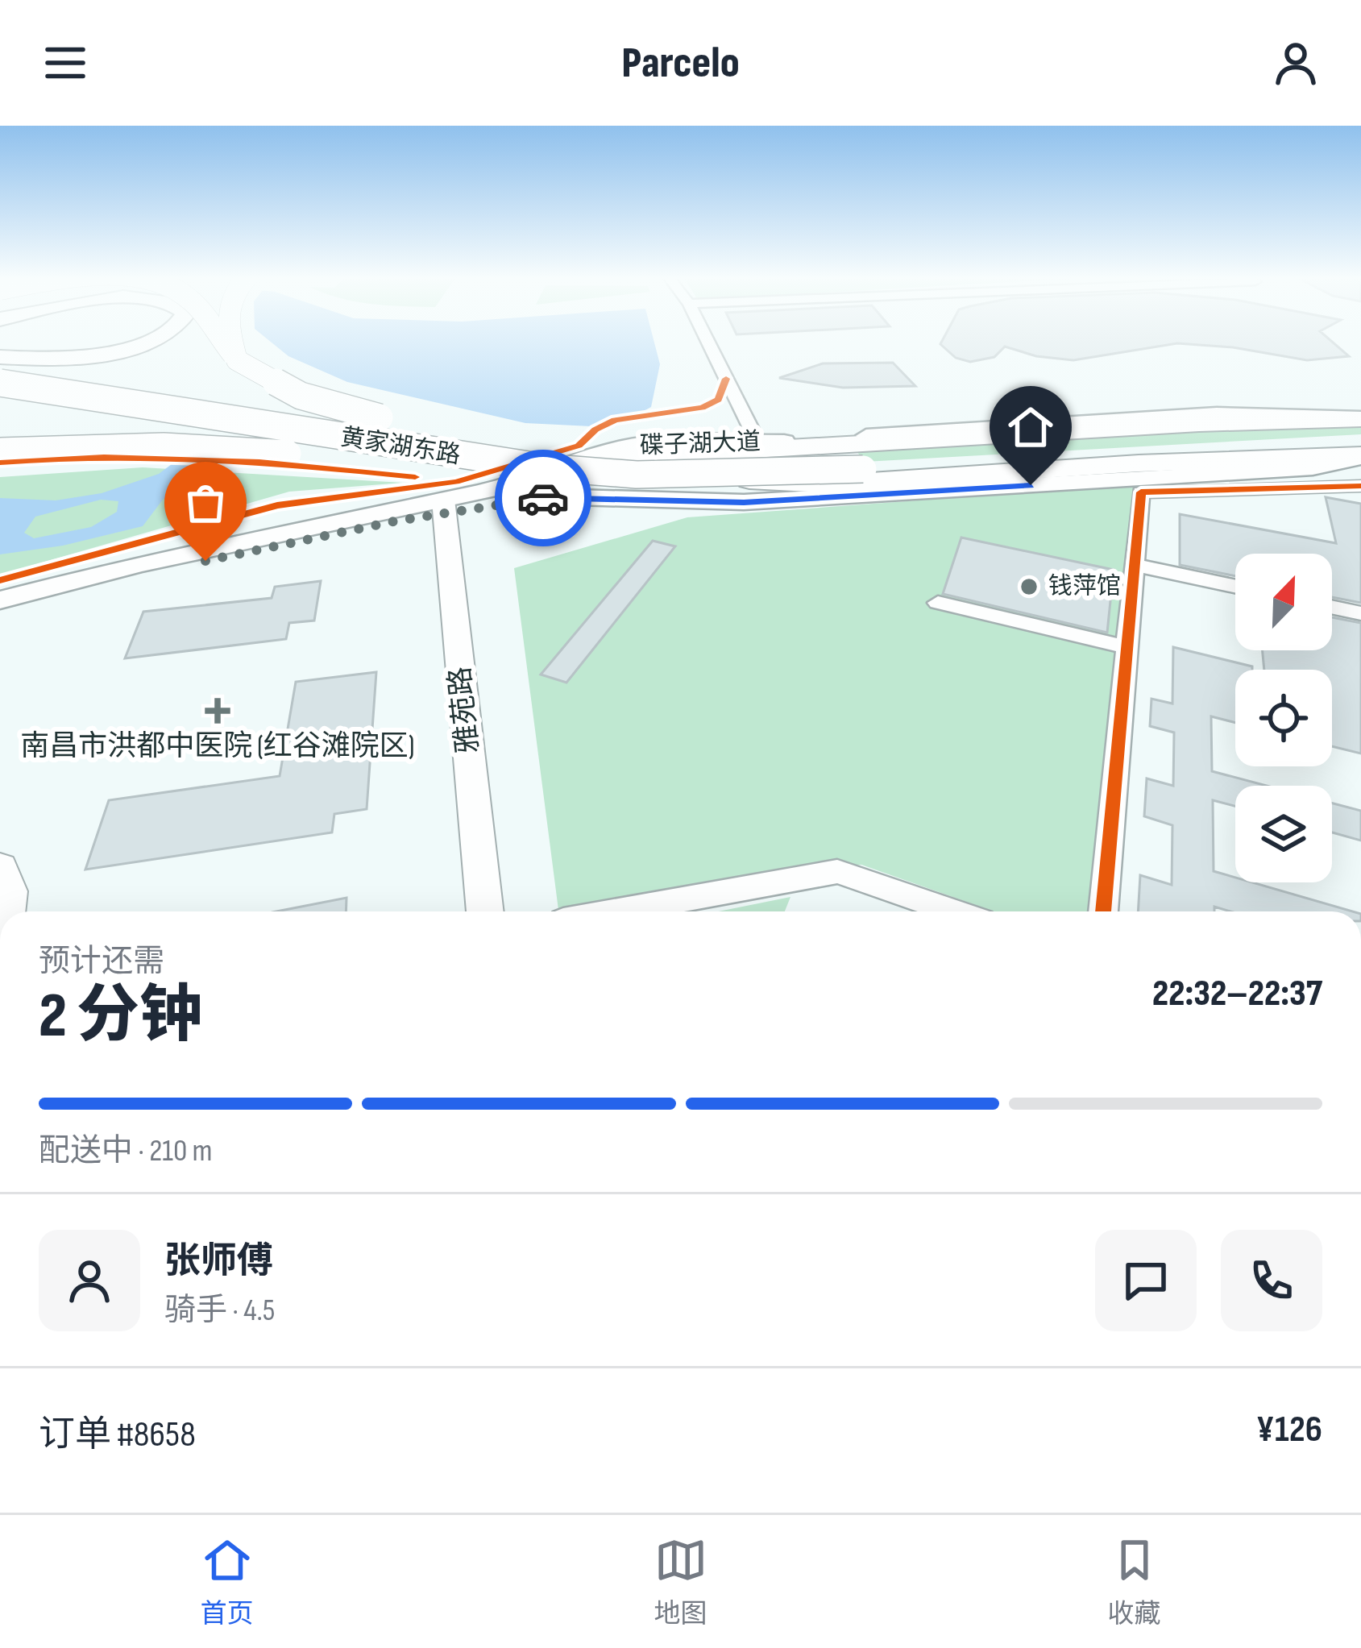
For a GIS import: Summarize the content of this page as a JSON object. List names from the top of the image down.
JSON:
{
  "streets": {
    "highway": ["黄家湖东路"],
    "main road": ["碟子湖大道"],
    "street": ["雅苑路"]
  },
  "crossings": [
    ["碟子湖大道", "雅苑路"]
  ],
  "places": {
    "other": ["钱萍馆"],
    "health": ["南昌市洪都中医院 (红谷滩院区)"]
  },
  "north": "top right",
  "page": {
    "header": "Parcelo",
    "heading": ["2 分钟", "预计还需", "22:32–22:37"],
    "panel": [
      "张师傅",
      "骑手 · 4.5",
      "订单 #8658",
      "¥126"
    ],
    "bar": "配送中 · 210 m",
    "tabs": ["首页", "地图", "收藏"]
  }
}
